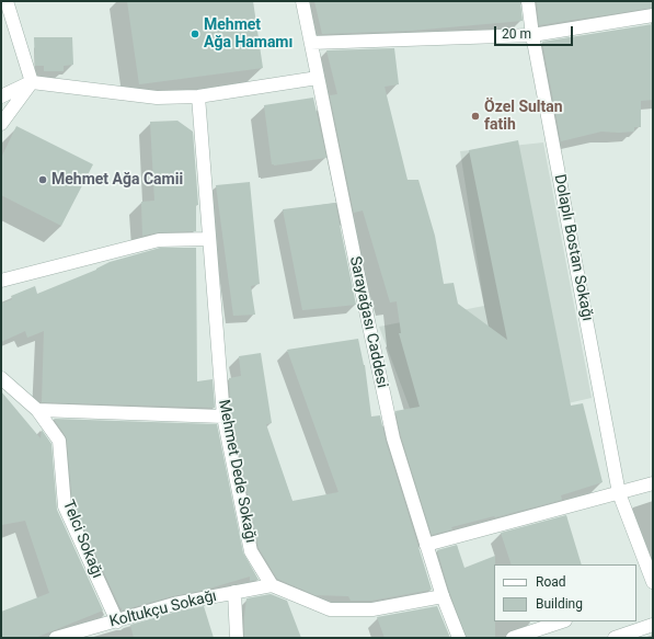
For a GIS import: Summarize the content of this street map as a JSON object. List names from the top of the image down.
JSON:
{
  "streets": {
    "street": [
      "Dolaplı Bostan Sokağı",
      "Sarayağası Caddesi",
      "Mehmet Dede Sokağı",
      "Telci Sokağı",
      "Koltukçu Sokağı"
    ]
  },
  "crossings": [
    ["Mehmet Dede Sokağı", "Koltukçu Sokağı"],
    ["Telci Sokağı", "Koltukçu Sokağı"]
  ],
  "places": ["Mehmet Ağa Hamamı", "Özel Sultan fatih", "Mehmet Ağa Camii"],
  "legend": ["Road", "Building"],
  "scale_bar": "20 m"
}
